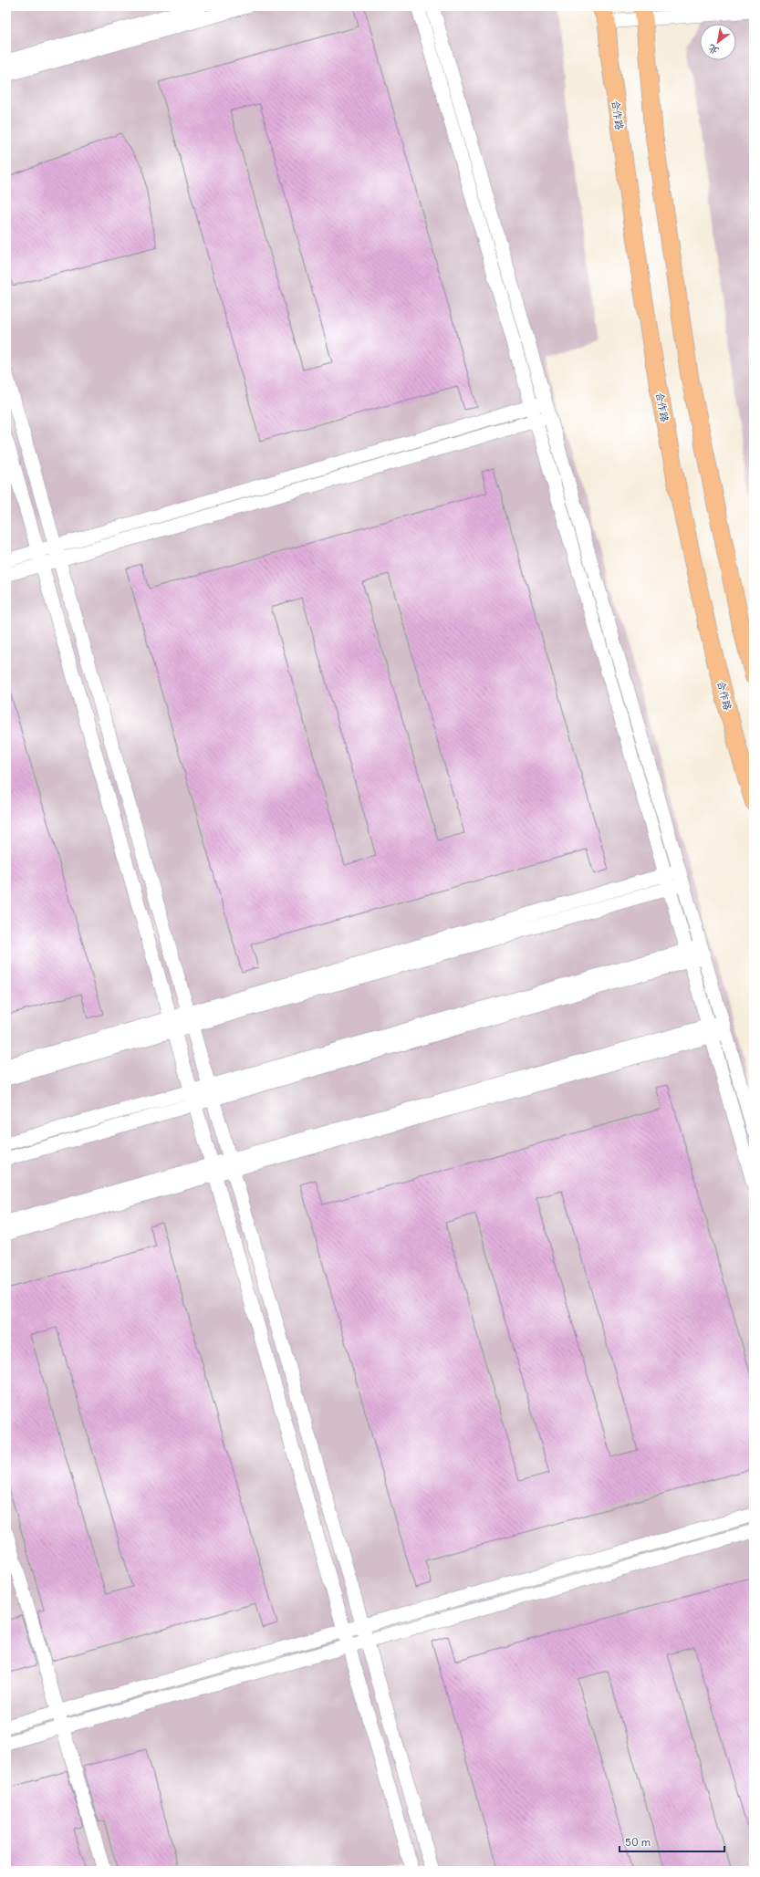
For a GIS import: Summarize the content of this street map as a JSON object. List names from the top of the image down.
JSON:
{
  "streets": {
    "main road": ["合作路"]
  },
  "scale_bar": "50 m",
  "north": "bottom left"
}
